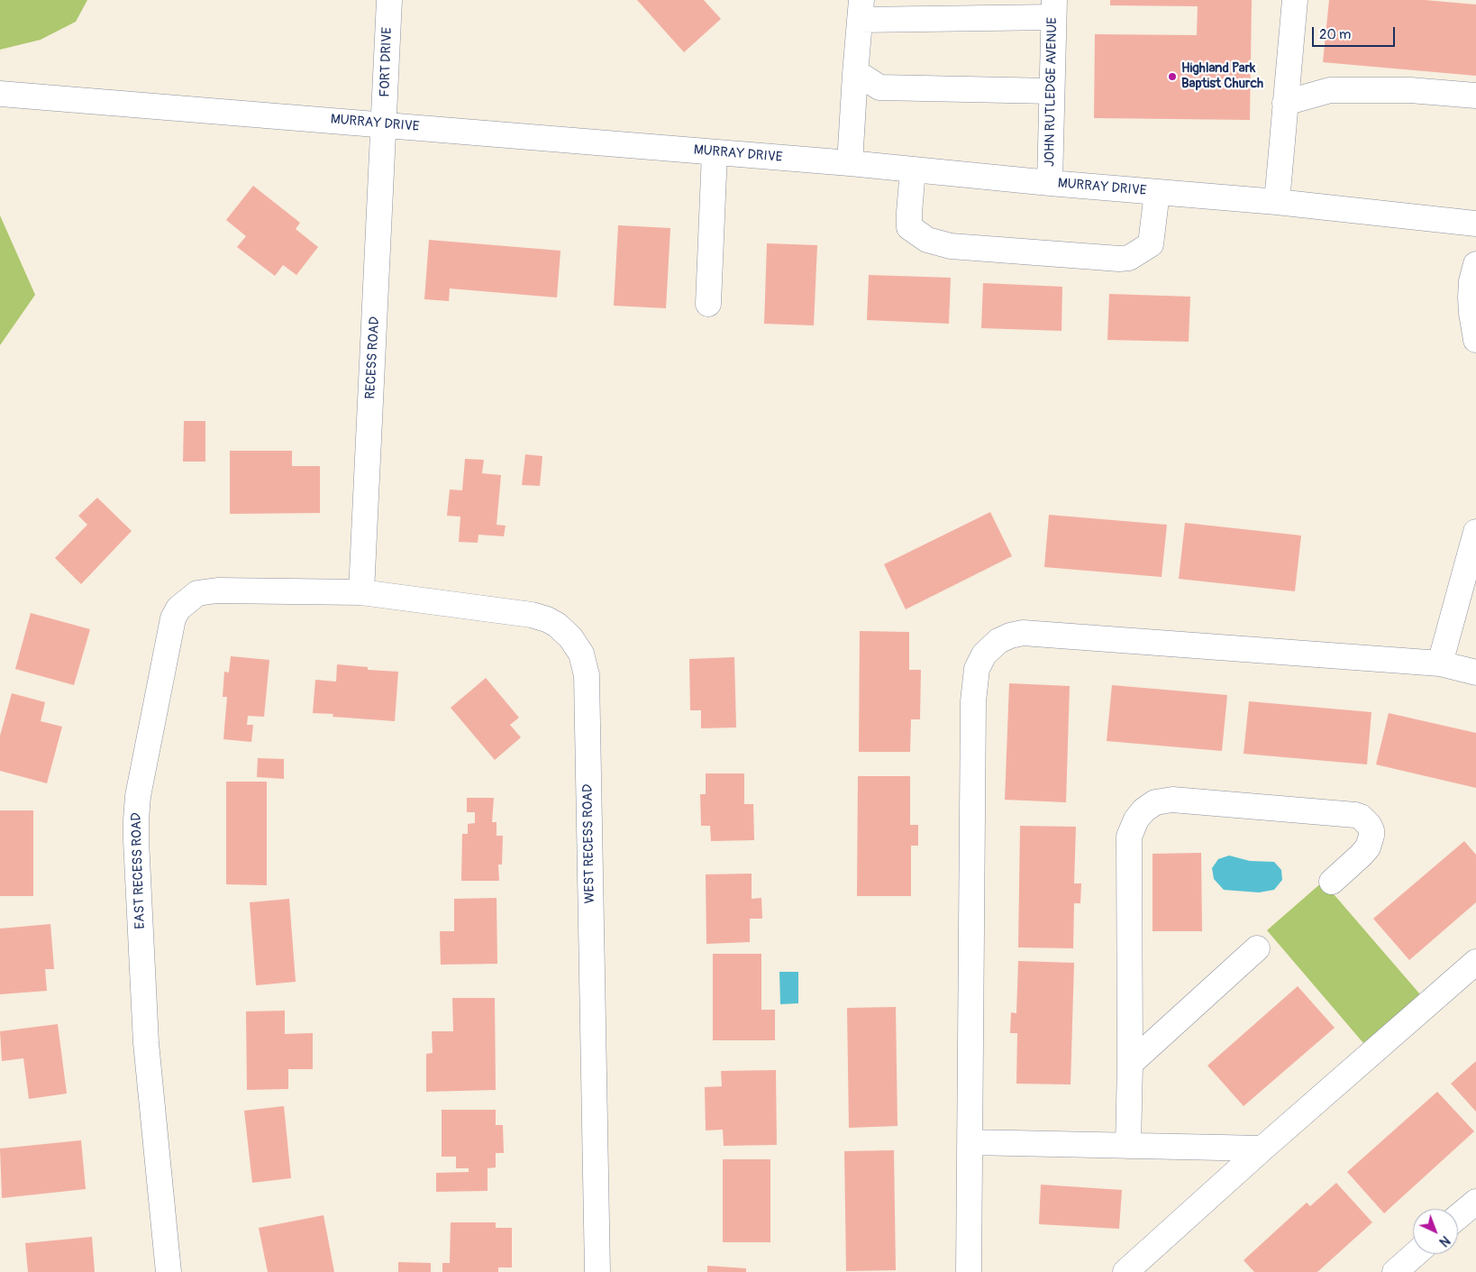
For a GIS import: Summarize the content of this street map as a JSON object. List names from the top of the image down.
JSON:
{
  "streets": {
    "street": [
      "FORT DRIVE",
      "JOHN RUTLEDGE AVENUE",
      "MURRAY DRIVE",
      "RECESS ROAD",
      "WEST RECESS ROAD",
      "EAST RECESS ROAD"
    ]
  },
  "crossings": [
    ["FORT DRIVE", "MURRAY DRIVE"],
    ["FORT DRIVE", "RECESS ROAD"],
    ["JOHN RUTLEDGE AVENUE", "MURRAY DRIVE"],
    ["MURRAY DRIVE", "RECESS ROAD"],
    ["RECESS ROAD", "WEST RECESS ROAD"],
    ["RECESS ROAD", "EAST RECESS ROAD"],
    ["WEST RECESS ROAD", "EAST RECESS ROAD"]
  ],
  "places": ["Highland Park Baptist Church"],
  "scale_bar": "20 m",
  "north": "bottom right"
}
